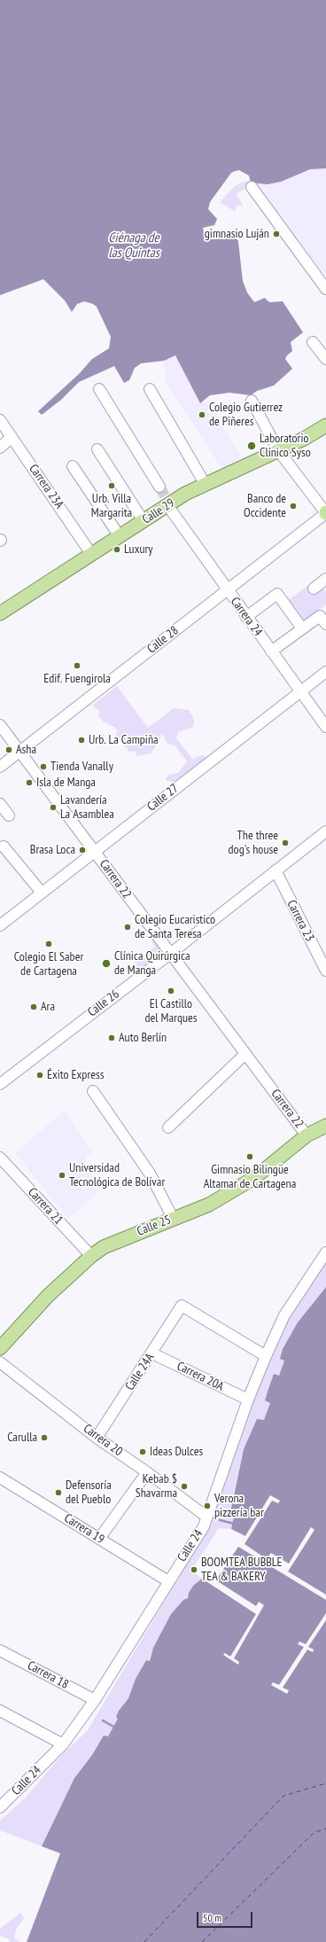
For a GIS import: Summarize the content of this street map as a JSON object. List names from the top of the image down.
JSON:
{
  "streets": {
    "main road": ["Calle 29", "Calle 25"],
    "street": [
      "Carrera 23A",
      "Carrera 24",
      "Calle 28",
      "Calle 27",
      "Carrera 22",
      "Carrera 23",
      "Calle 26",
      "Carrera 21",
      "Calle 24A",
      "Carrera 20A",
      "Carrera 20",
      "Carrera 19",
      "Calle 24",
      "Carrera 18"
    ]
  },
  "crossings": [
    ["Carrera 23A", "Calle 29"],
    ["Calle 29", "Carrera 24"],
    ["Carrera 24", "Calle 28"],
    ["Carrera 24", "Calle 27"],
    ["Calle 28", "Carrera 22"],
    ["Calle 27", "Carrera 22"],
    ["Carrera 22", "Calle 26"],
    ["Carrera 22", "Calle 25"],
    ["Carrera 23", "Calle 26"],
    ["Carrera 21", "Calle 25"],
    ["Calle 24A", "Carrera 20A"],
    ["Calle 24A", "Carrera 20"],
    ["Calle 24A", "Calle 24"],
    ["Carrera 20A", "Calle 24"],
    ["Carrera 20", "Calle 24"],
    ["Carrera 19", "Calle 24"],
    ["Calle 24", "Carrera 18"]
  ],
  "water": ["Ciénaga de las Quintas"],
  "places": [
    "gimnasio Luján",
    "Colegio Gutierrez de Piñeres",
    "Laboratorio Clínico Syso",
    "Urb. Villa Margarita",
    "Banco de Occidente",
    "Luxury",
    "Edif. Fuengirola",
    "Urb. La Campiña",
    "Asha",
    "Tienda Vanally",
    "Isla de Manga",
    "Lavandería La Asamblea",
    "The three dog's house",
    "Brasa Loca",
    "Colegio Eucaristico de Santa Teresa",
    "Colegio El Saber de Cartagena",
    "Clínica Quirúrgica de Manga",
    "El Castillo del Marques",
    "Ara",
    "Auto Berlín",
    "Éxito Express",
    "Gimnasio Bilingüe Altamar de Cartagena",
    "Universidad Tecnológica de Bolívar",
    "Carulla",
    "Ideas Dulces",
    "Kebab $ Shavarma",
    "Defensoría del Pueblo",
    "Verona pizzería bar",
    "BOOMTEA BUBBLE TEA & BAKERY"
  ],
  "scale_bar": "50 m"
}
